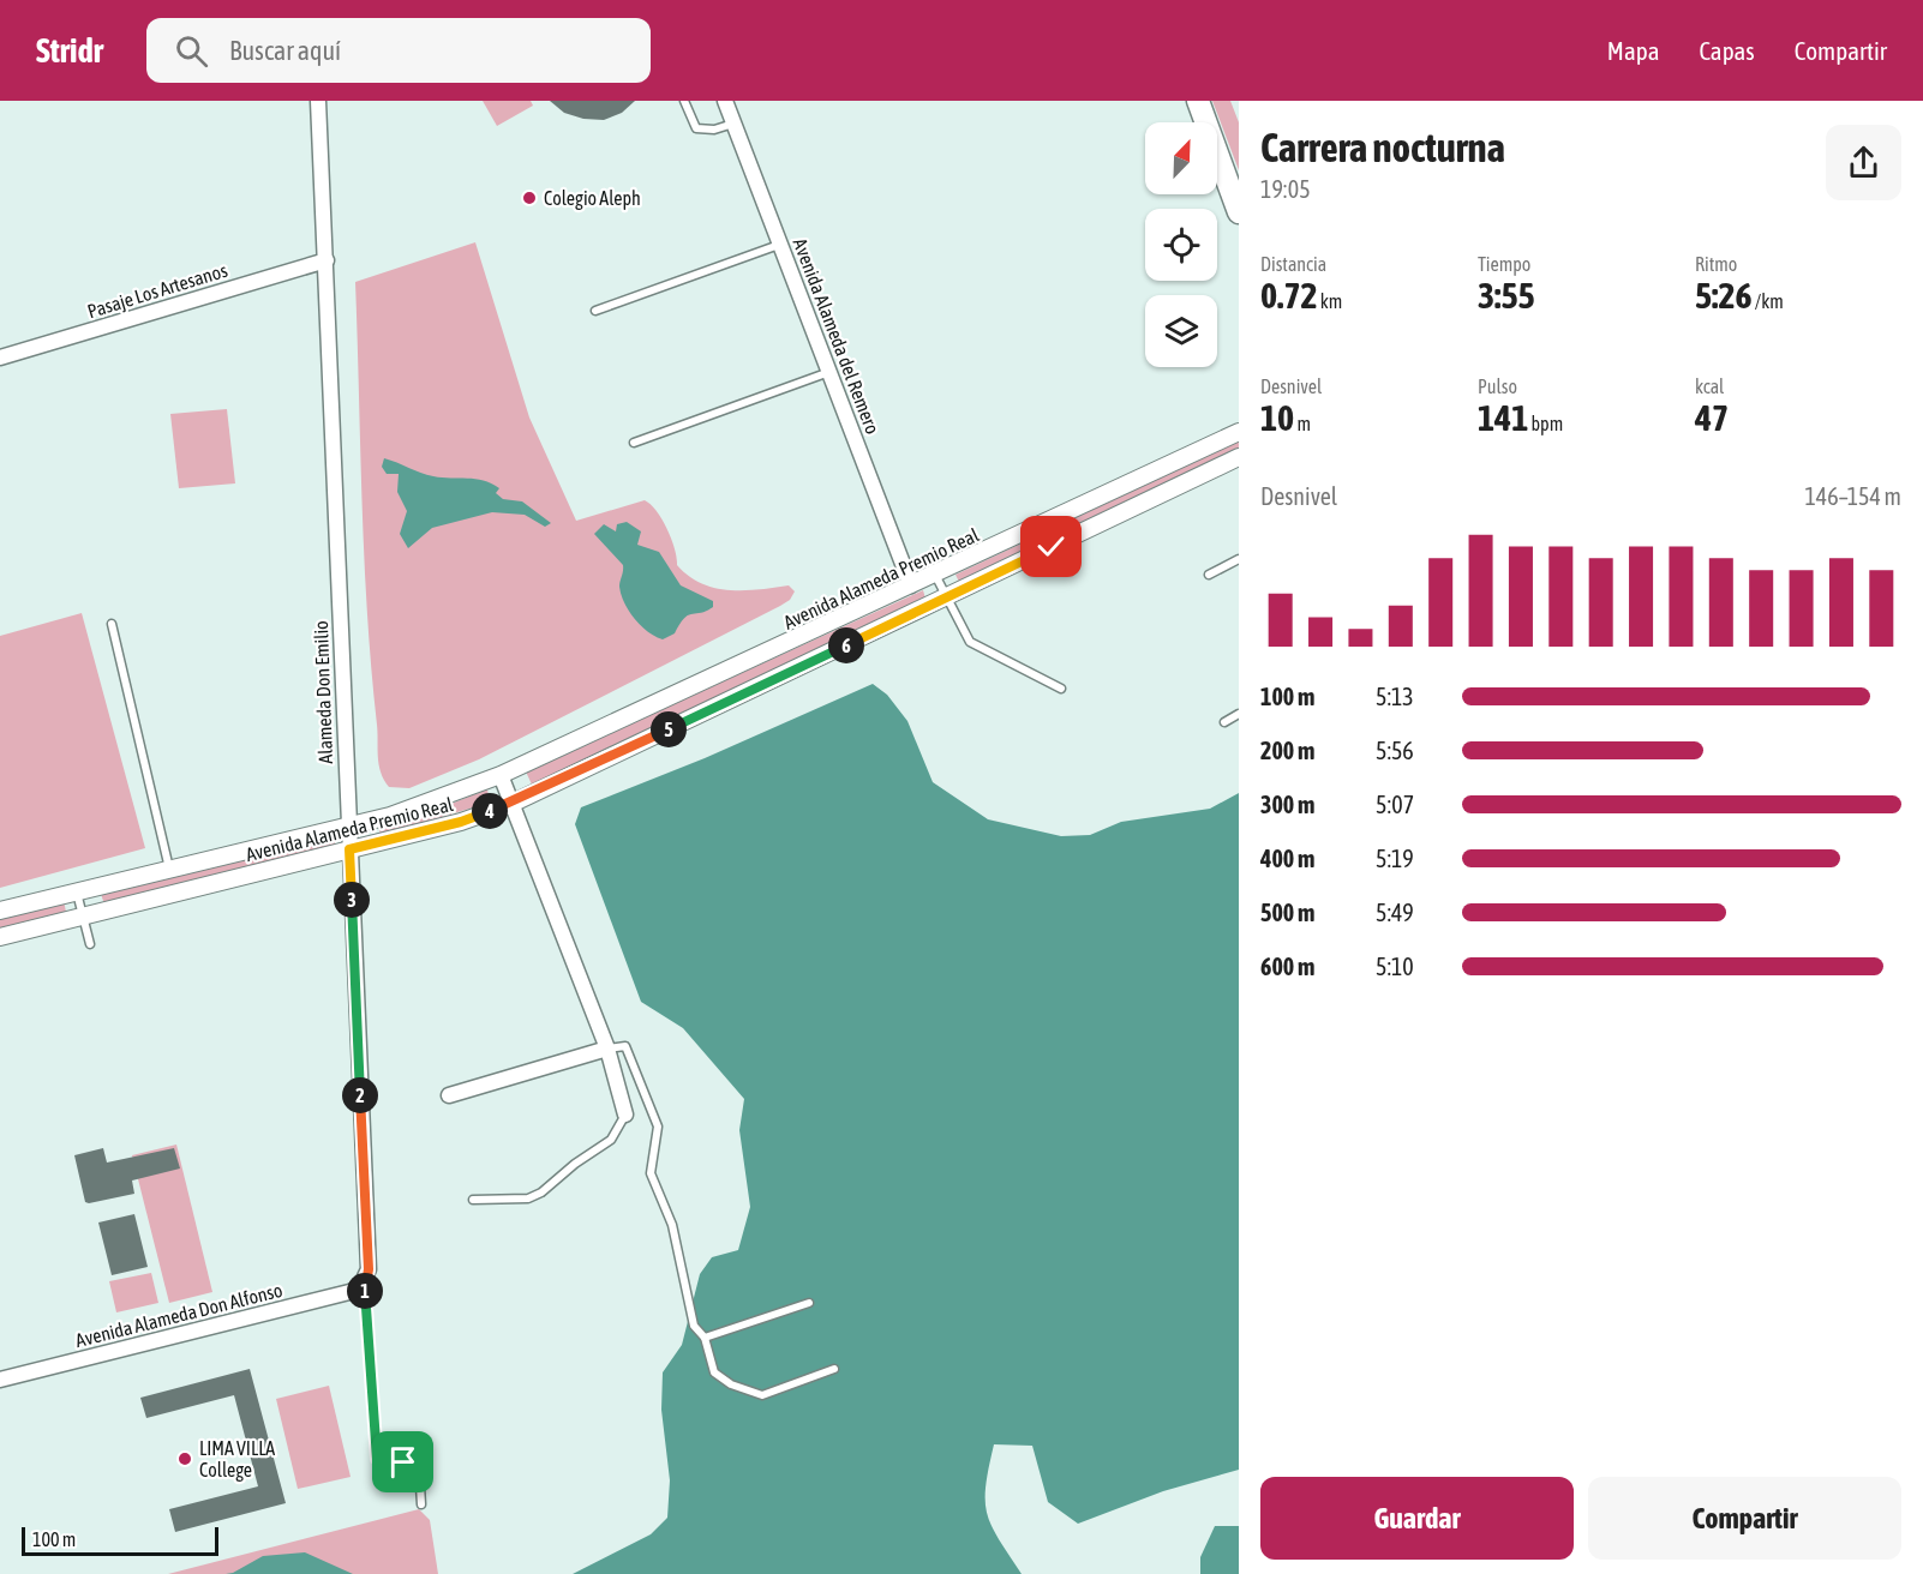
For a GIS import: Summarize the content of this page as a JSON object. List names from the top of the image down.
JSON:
{
  "streets": {
    "street": [
      "Pasaje Los Artesanos",
      "Avenida Alameda del Remero",
      "Avenida Alameda Premio Real",
      "Alameda Don Emilio",
      "Avenida Alameda Don Alfonso"
    ]
  },
  "crossings": [
    ["Pasaje Los Artesanos", "Alameda Don Emilio"],
    ["Avenida Alameda del Remero", "Avenida Alameda Premio Real"],
    ["Avenida Alameda Premio Real", "Alameda Don Emilio"],
    ["Alameda Don Emilio", "Avenida Alameda Don Alfonso"]
  ],
  "places": ["Colegio Aleph", "LIMA VILLA College"],
  "scale_bar": "100 m",
  "north": "top right",
  "page": {
    "header": "Stridr",
    "search": "Buscar aquí",
    "nav": ["Mapa", "Capas", "Compartir"],
    "heading": ["Carrera nocturna", "19:05"],
    "stats": [
      ["Distancia", "0.72 km"],
      ["Tiempo", "3:55"],
      ["Ritmo", "5:26 /km"],
      ["Desnivel", "10 m"],
      ["Pulso", "141 bpm"],
      ["kcal", "47"]
    ],
    "chart": ["Desnivel", "146–154 m"],
    "pins": [
      "6",
      "5",
      "4",
      "3",
      "2",
      "1"
    ],
    "list": [
      {
        "name": "100 m",
        "note": "5:13"
      },
      {
        "name": "200 m",
        "note": "5:56"
      },
      {
        "name": "300 m",
        "note": "5:07"
      },
      {
        "name": "400 m",
        "note": "5:19"
      },
      {
        "name": "500 m",
        "note": "5:49"
      },
      {
        "name": "600 m",
        "note": "5:10"
      }
    ],
    "buttons": ["Guardar", "Compartir"],
    "scale": "100 m"
  }
}
